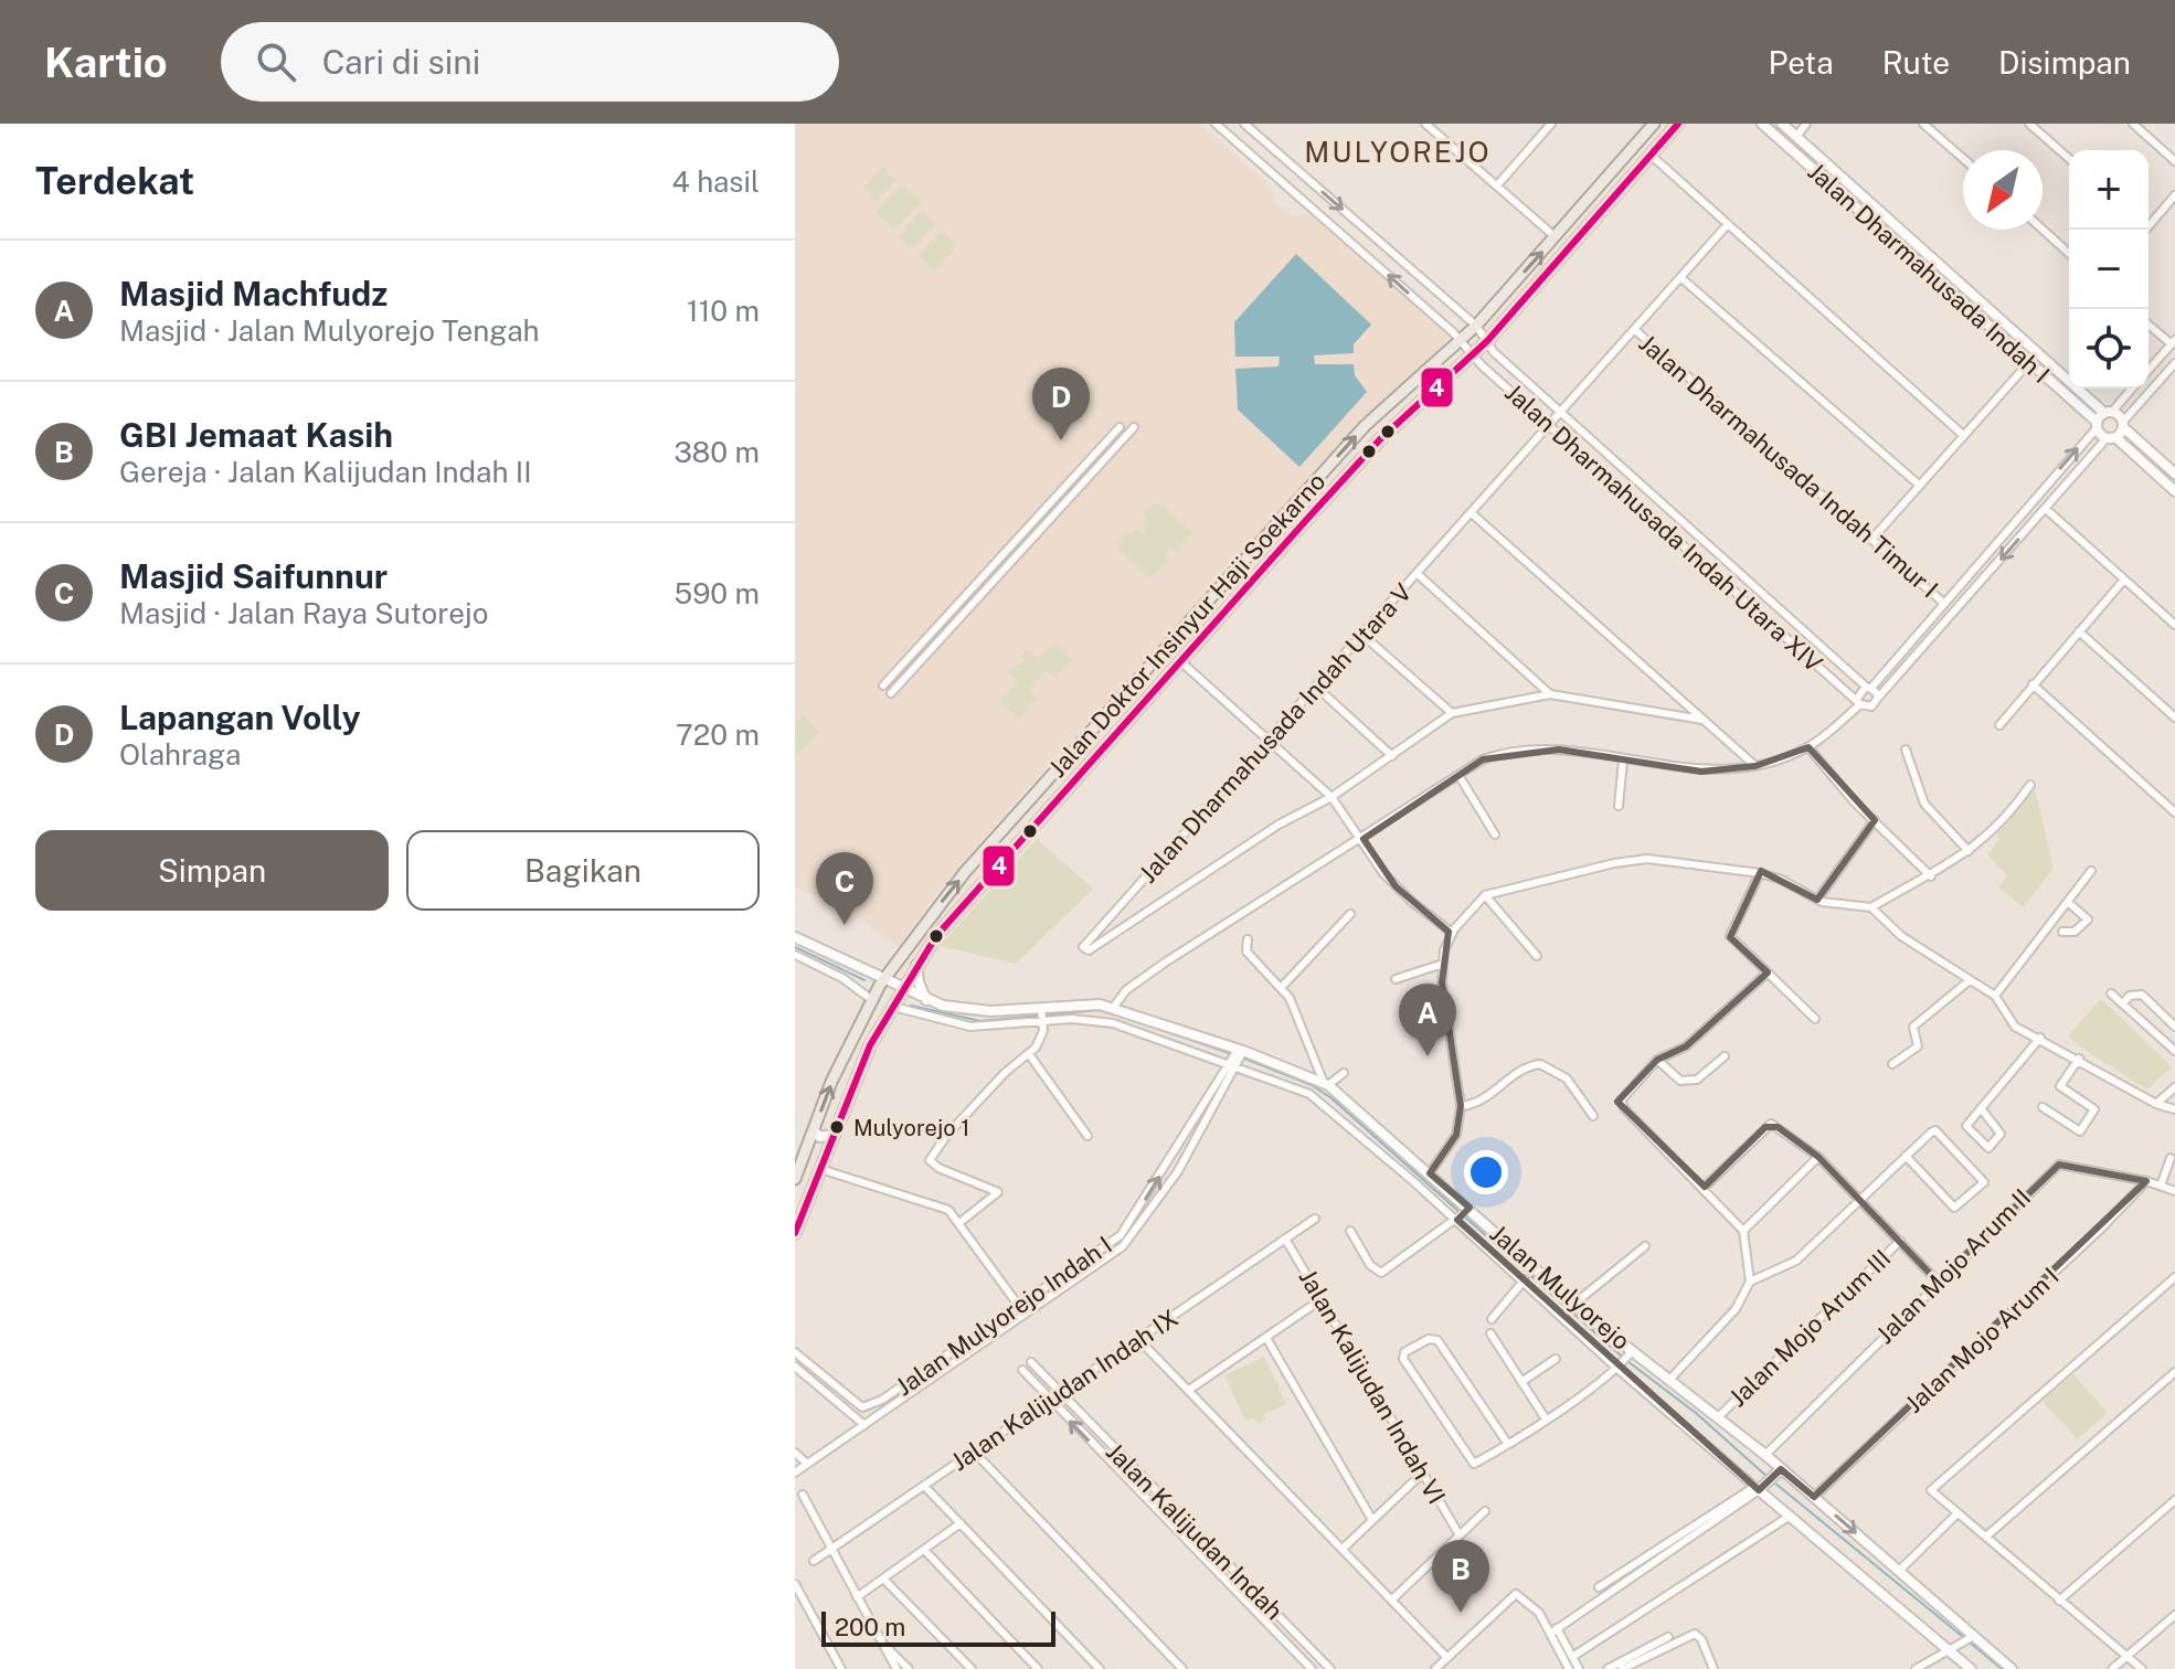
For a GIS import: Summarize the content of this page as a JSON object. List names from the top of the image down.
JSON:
{
  "streets": {
    "main road": ["Jalan Dharmahusada Indah I", "Jalan Doktor Insinyur Haji Soekarno", "Jalan Mulyorejo"],
    "street": [
      "Jalan Dharmahusada Indah Timur I",
      "Jalan Dharmahusada Indah Utara XIV",
      "Jalan Dharmahusada Indah Utara V",
      "Jalan Mojo Arum II",
      "Jalan Mulyorejo Indah I",
      "Jalan Mojo Arum III",
      "Jalan Mojo Arum I",
      "Jalan Kalijudan Indah VI",
      "Jalan Kalijudan Indah IX",
      "Jalan Kalijudan Indah"
    ]
  },
  "crossings": [
    ["Jalan Dharmahusada Indah Timur I", "Jalan Dharmahusada Indah Utara V"],
    ["Jalan Dharmahusada Indah Utara XIV", "Jalan Doktor Insinyur Haji Soekarno"],
    ["Jalan Dharmahusada Indah Utara XIV", "Jalan Dharmahusada Indah Utara V"],
    ["Jalan Doktor Insinyur Haji Soekarno", "Jalan Mulyorejo"],
    ["Jalan Mojo Arum II", "Jalan Mulyorejo"],
    ["Jalan Mojo Arum II", "Jalan Mojo Arum I"],
    ["Jalan Mulyorejo", "Jalan Mojo Arum III"],
    ["Jalan Mulyorejo", "Jalan Mojo Arum I"],
    ["Jalan Kalijudan Indah VI", "Jalan Kalijudan Indah IX"],
    ["Jalan Kalijudan Indah IX", "Jalan Kalijudan Indah"]
  ],
  "districts": ["MULYOREJO"],
  "places": ["Mulyorejo 1"],
  "lines": ["transit line 4"],
  "scale_bar": "200 m",
  "north": "bottom left",
  "page": {
    "header": "Kartio",
    "search": "Cari di sini",
    "nav": ["Peta", "Rute", "Disimpan"],
    "heading": ["Terdekat", "4 hasil"],
    "map_buttons": ["+", "−"],
    "list": [
      {
        "mark": "A",
        "name": "Masjid Machfudz",
        "note": "Masjid · Jalan Mulyorejo Tengah",
        "value": "110 m"
      },
      {
        "mark": "B",
        "name": "GBI Jemaat Kasih",
        "note": "Gereja · Jalan Kalijudan Indah II",
        "value": "380 m"
      },
      {
        "mark": "C",
        "name": "Masjid Saifunnur",
        "note": "Masjid · Jalan Raya Sutorejo",
        "value": "590 m"
      },
      {
        "mark": "D",
        "name": "Lapangan Volly",
        "note": "Olahraga",
        "value": "720 m"
      }
    ],
    "pins": [
      "D",
      "C",
      "A",
      "B"
    ],
    "buttons": ["Simpan", "Bagikan"],
    "scale": "200 m"
  }
}
